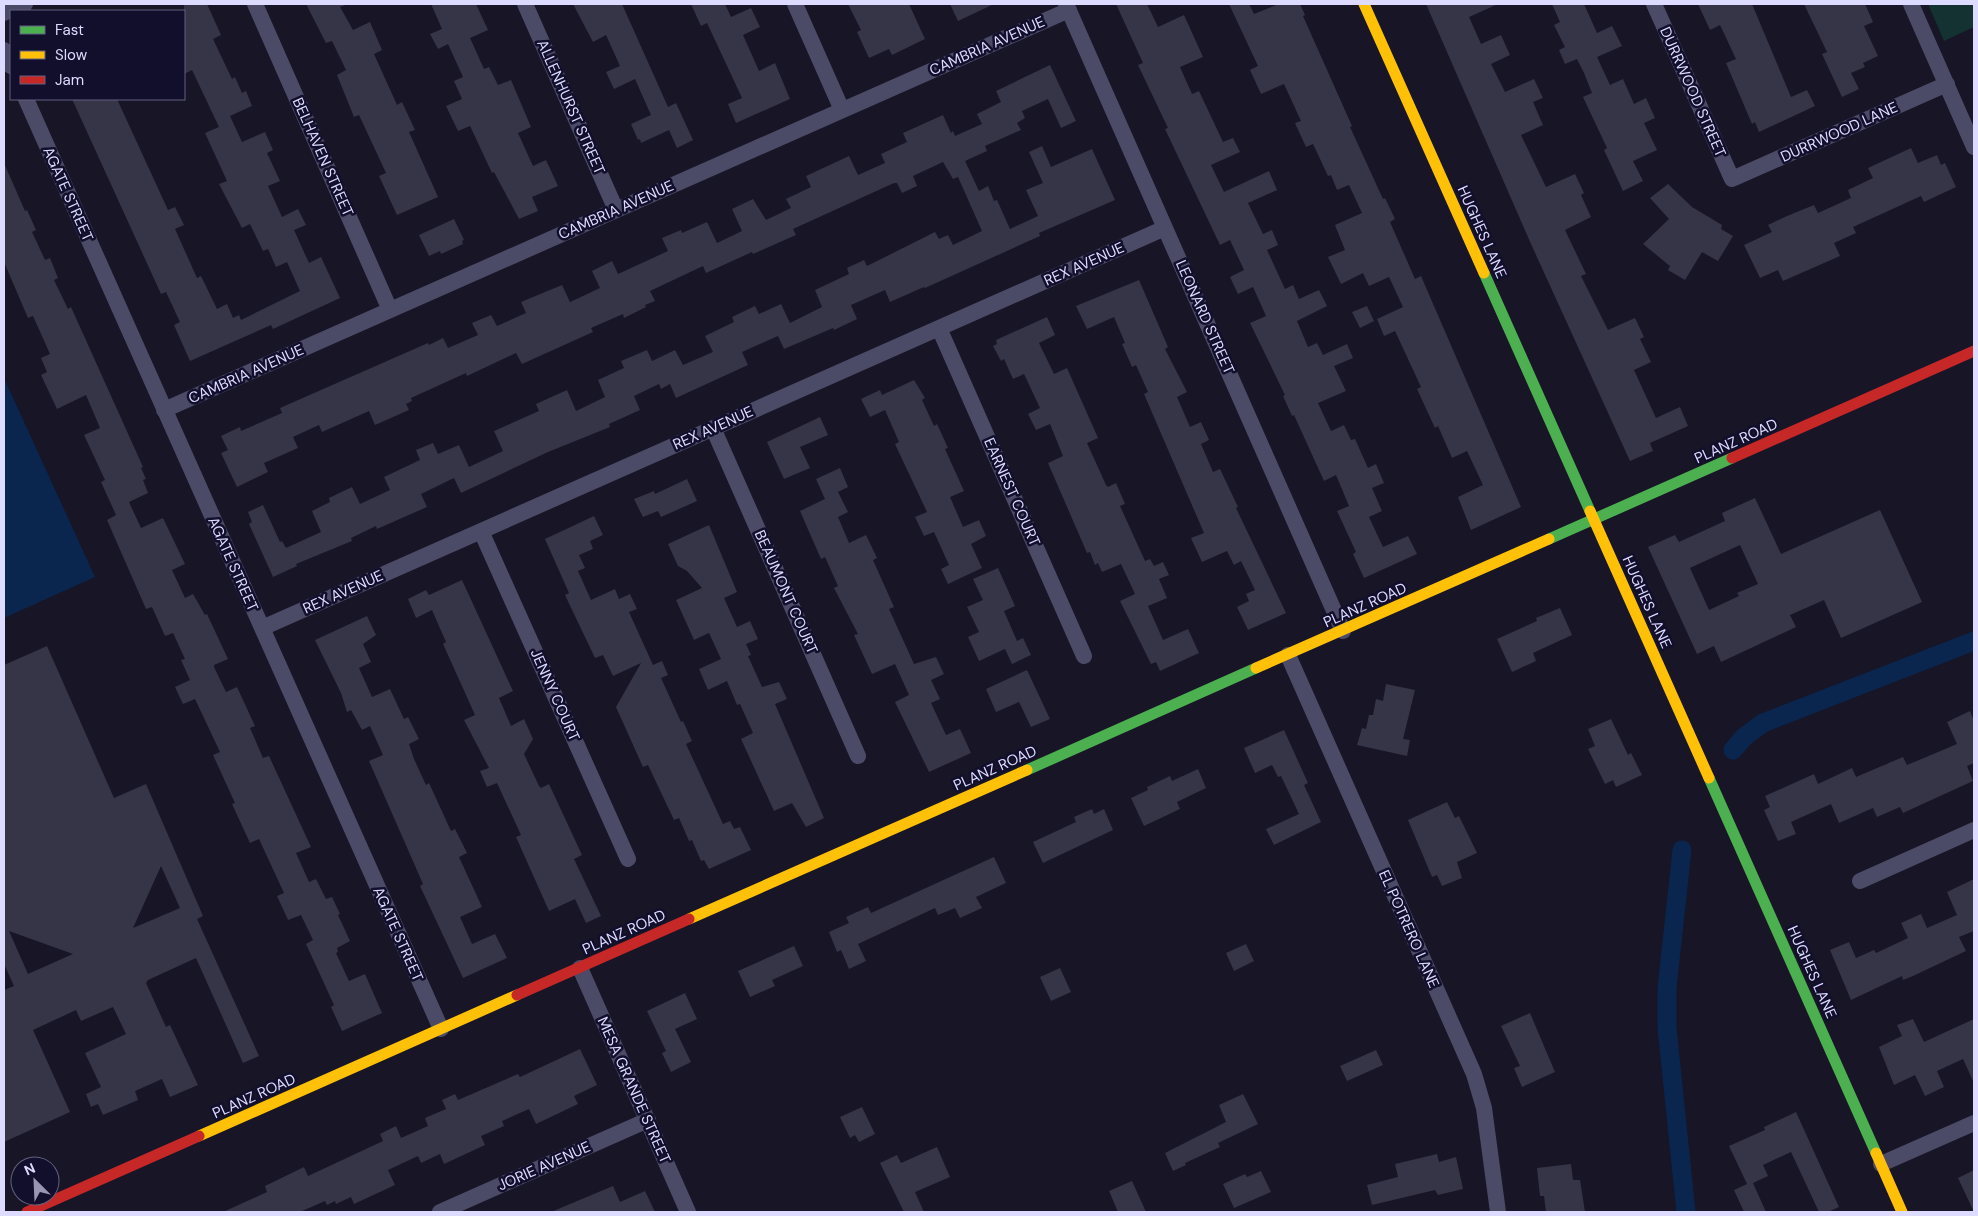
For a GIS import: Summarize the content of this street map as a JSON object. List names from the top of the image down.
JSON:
{
  "streets": {
    "street": [
      "CAMBRIA AVENUE",
      "DURRWOOD STREET",
      "ALLENHURST STREET",
      "DURRWOOD LANE",
      "BELHAVEN STREET",
      "AGATE STREET",
      "HUGHES LANE",
      "REX AVENUE",
      "LEONARD STREET",
      "PLANZ ROAD",
      "EARNEST COURT",
      "BEAUMONT COURT",
      "JENNY COURT",
      "EL POTRERO LANE",
      "MESA GRANDE STREET",
      "JORIE AVENUE"
    ]
  },
  "crossings": [
    ["CAMBRIA AVENUE", "ALLENHURST STREET"],
    ["CAMBRIA AVENUE", "BELHAVEN STREET"],
    ["CAMBRIA AVENUE", "AGATE STREET"],
    ["CAMBRIA AVENUE", "LEONARD STREET"],
    ["DURRWOOD STREET", "DURRWOOD LANE"],
    ["AGATE STREET", "REX AVENUE"],
    ["AGATE STREET", "PLANZ ROAD"],
    ["HUGHES LANE", "PLANZ ROAD"],
    ["REX AVENUE", "LEONARD STREET"],
    ["REX AVENUE", "EARNEST COURT"],
    ["REX AVENUE", "BEAUMONT COURT"],
    ["REX AVENUE", "JENNY COURT"],
    ["LEONARD STREET", "PLANZ ROAD"],
    ["PLANZ ROAD", "EL POTRERO LANE"],
    ["PLANZ ROAD", "MESA GRANDE STREET"],
    ["MESA GRANDE STREET", "JORIE AVENUE"]
  ],
  "legend": ["Fast", "Slow", "Jam"],
  "north": "top left"
}
